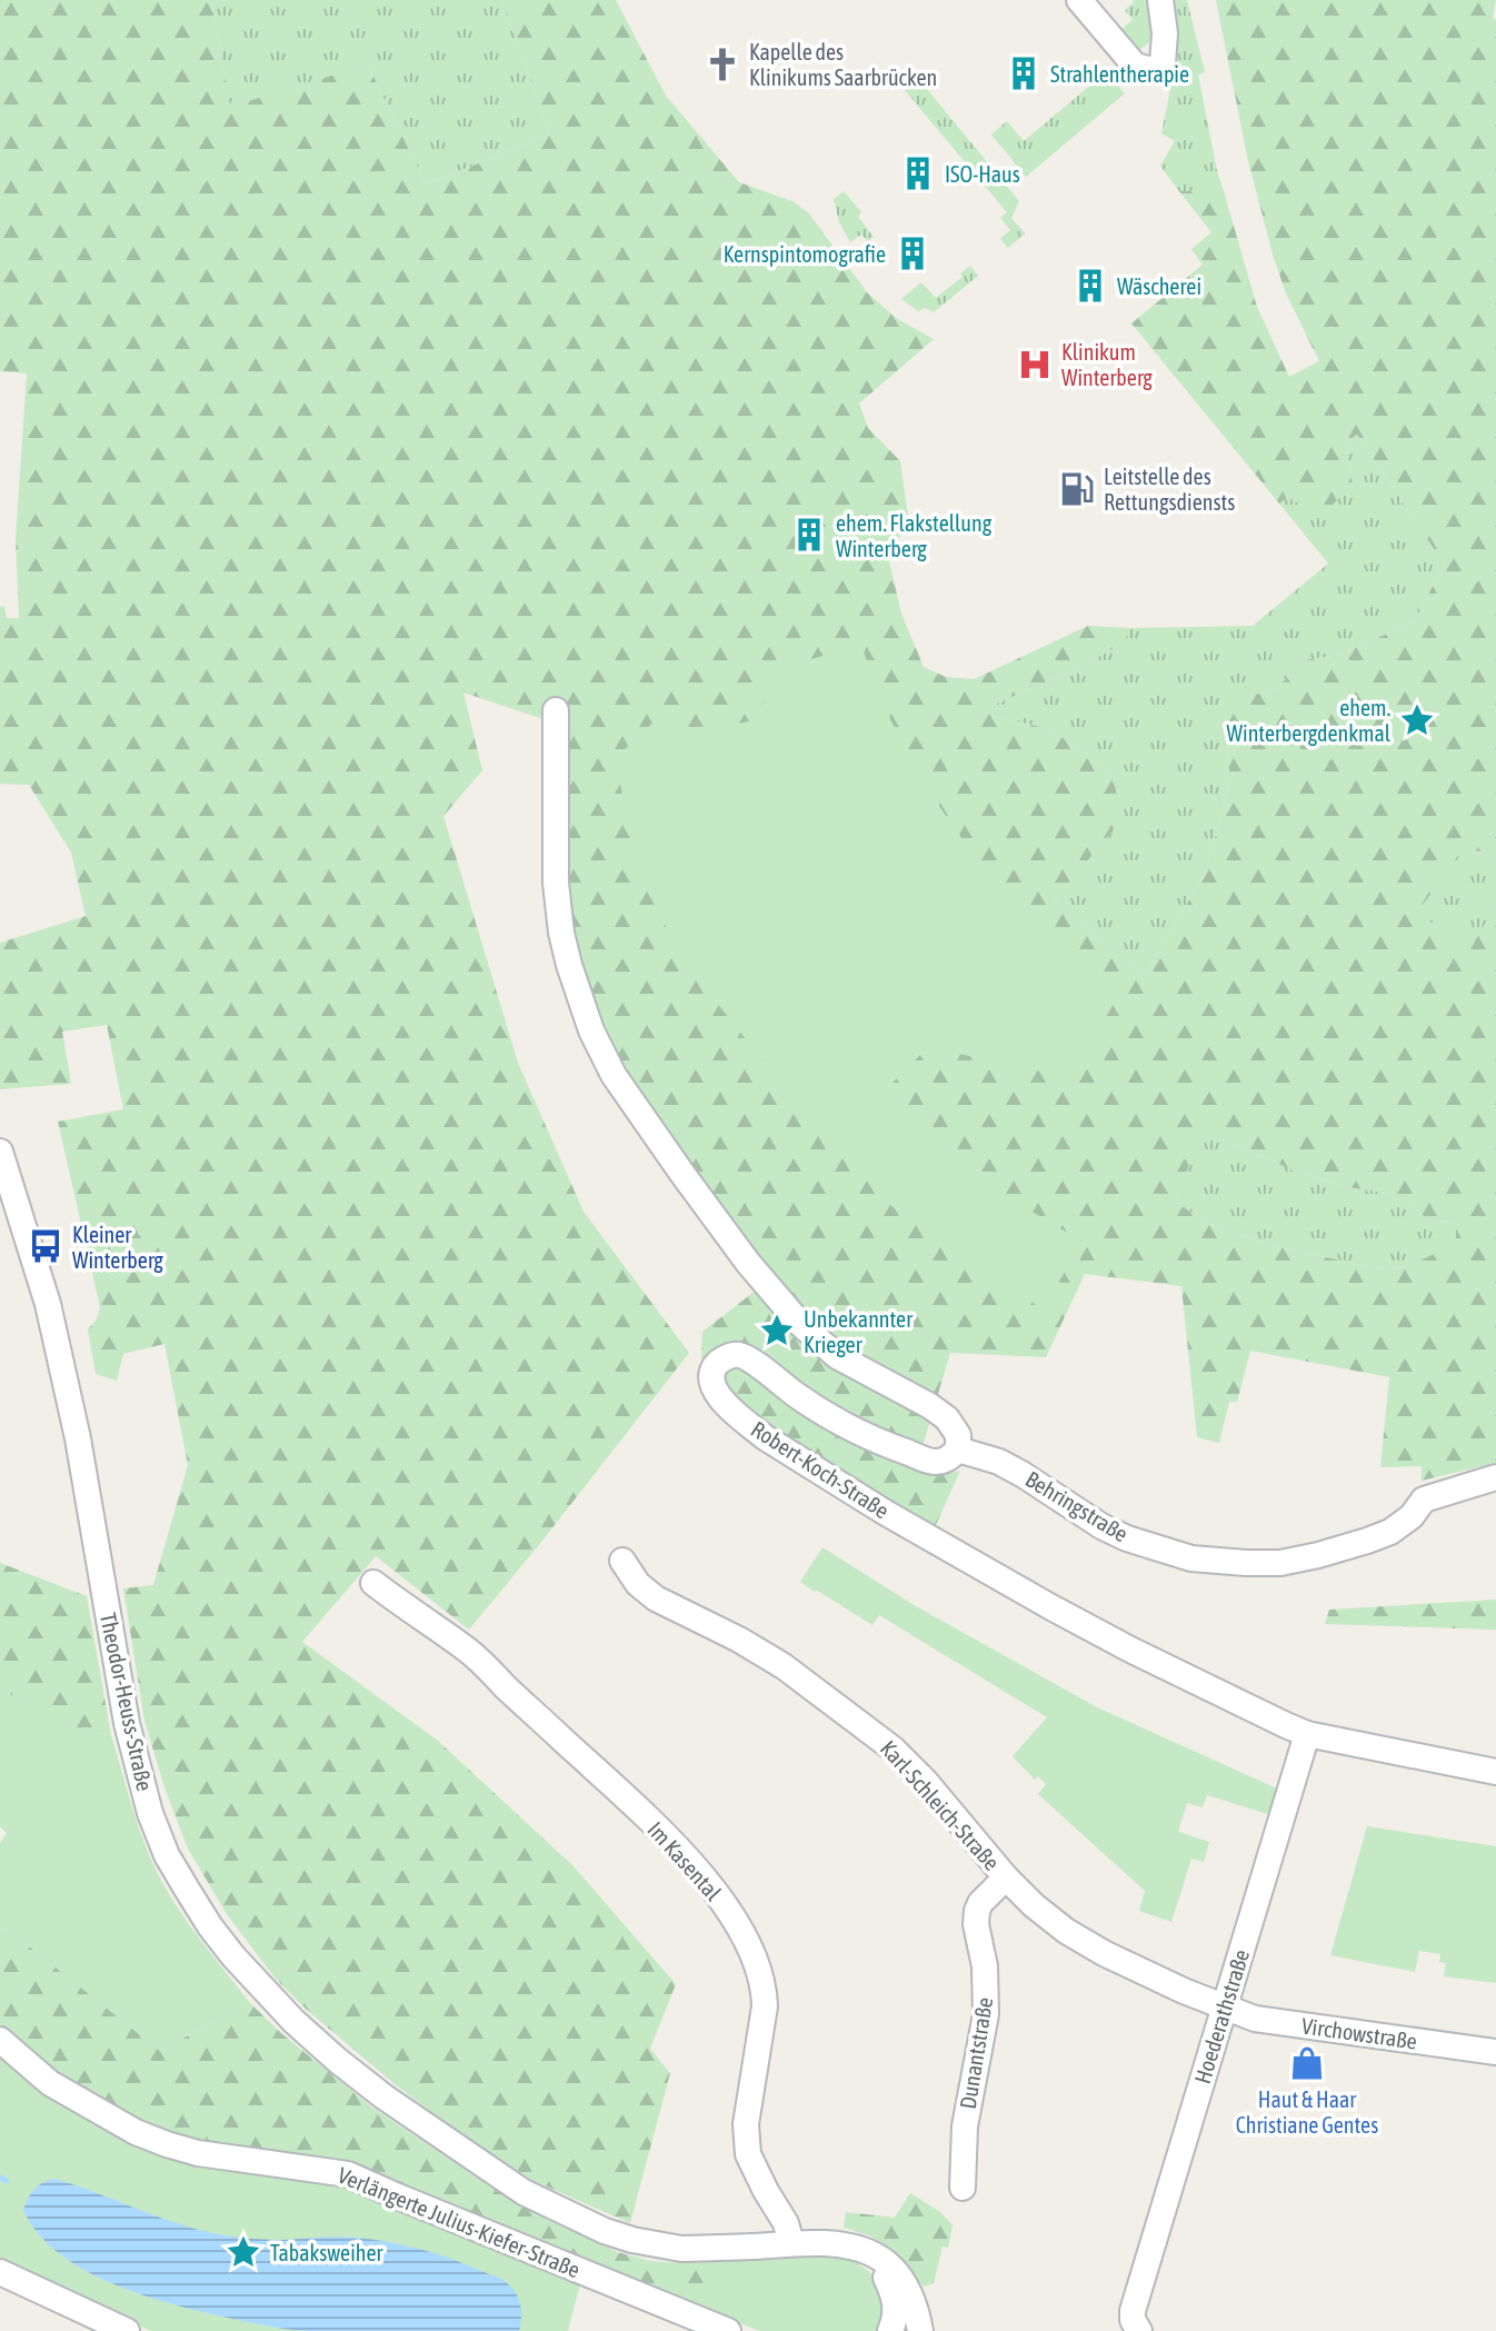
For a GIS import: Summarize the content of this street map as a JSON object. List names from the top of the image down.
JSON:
{
  "streets": {
    "street": [
      "Robert-Koch-Straße",
      "Behringstraße",
      "Theodor-Heuss-Straße",
      "Karl-Schleich-Straße",
      "Im Kasental",
      "Hoederathstraße",
      "Virchowstraße",
      "Dunantstraße",
      "Verlängerte Julius-Kiefer-Straße"
    ]
  },
  "crossings": [
    ["Robert-Koch-Straße", "Behringstraße"],
    ["Robert-Koch-Straße", "Hoederathstraße"],
    ["Theodor-Heuss-Straße", "Im Kasental"],
    ["Karl-Schleich-Straße", "Hoederathstraße"],
    ["Karl-Schleich-Straße", "Virchowstraße"],
    ["Karl-Schleich-Straße", "Dunantstraße"],
    ["Hoederathstraße", "Virchowstraße"]
  ],
  "places": {
    "church": ["Kapelle des Klinikums Saarbrücken"],
    "building": [
      "Strahlentherapie",
      "ISO-Haus",
      "Kernspintomografie",
      "Wäscherei",
      "ehem. Flakstellung Winterberg"
    ],
    "hospital": ["Klinikum Winterberg"],
    "fuel station": ["Leitstelle des Rettungsdiensts"],
    "place": ["ehem. Winterbergdenkmal", "Unbekannter Krieger", "Tabaksweiher"],
    "bus stop": ["Kleiner Winterberg"],
    "shop": ["Haut & Haar Christiane Gentes"]
  }
}
